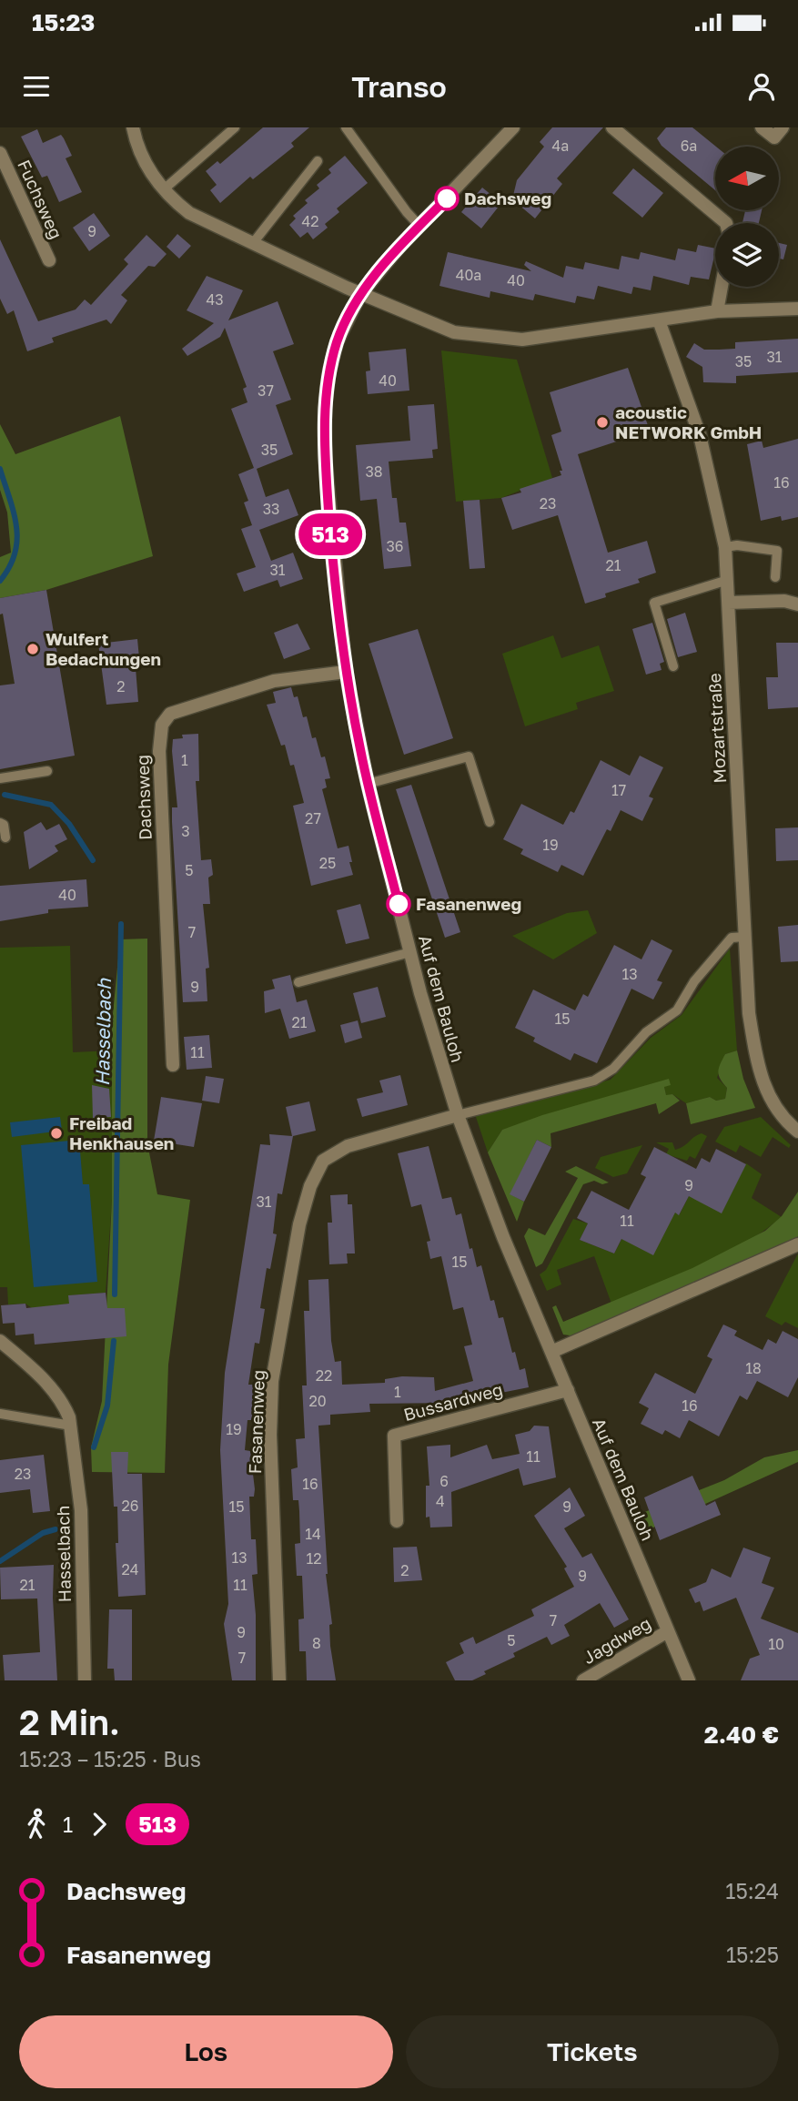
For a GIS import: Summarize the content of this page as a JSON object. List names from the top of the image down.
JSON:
{
  "streets": {
    "street": [
      "Fuchsweg",
      "Mozartstraße",
      "Dachsweg",
      "Auf dem Bauloh",
      "Bussardweg",
      "Fasanenweg",
      "Hasselbach",
      "Jagdweg"
    ]
  },
  "crossings": [
    ["Dachsweg", "Auf dem Bauloh"],
    ["Auf dem Bauloh", "Bussardweg"],
    ["Auf dem Bauloh", "Fasanenweg"],
    ["Auf dem Bauloh", "Jagdweg"]
  ],
  "water": ["Hasselbach"],
  "places": [
    "Dachsweg",
    "acoustic NETWORK GmbH",
    "Wulfert Bedachungen",
    "Fasanenweg",
    "Freibad Henkhausen"
  ],
  "lines": ["bus line 513"],
  "house_numbers": [
    "4a",
    "6a",
    "42",
    "9",
    "40a",
    "40",
    "43",
    "31",
    "35",
    "40",
    "37",
    "35",
    "38",
    "16",
    "23",
    "33",
    "36",
    "21",
    "31",
    "2",
    "1",
    "17",
    "27",
    "3",
    "19",
    "25",
    "5",
    "40",
    "7",
    "13",
    "9",
    "15",
    "21",
    "11",
    "9",
    "31",
    "11",
    "15",
    "18",
    "22",
    "1",
    "20",
    "16",
    "19",
    "11",
    "23",
    "6",
    "16",
    "4",
    "26",
    "15",
    "9",
    "14",
    "13",
    "12",
    "24",
    "2",
    "9",
    "21",
    "11",
    "7",
    "9",
    "5",
    "8",
    "10",
    "7"
  ],
  "north": "left",
  "page": {
    "status": "15:23",
    "header": "Transo",
    "on_map": "513",
    "heading": ["2 Min.", "15:23 – 15:25 · Bus", "2.40 €"],
    "legs": ["1", "513"],
    "list": [
      {
        "name": "Dachsweg",
        "value": "15:24"
      },
      {
        "name": "Fasanenweg",
        "value": "15:25"
      }
    ],
    "buttons": ["Los", "Tickets"]
  }
}
